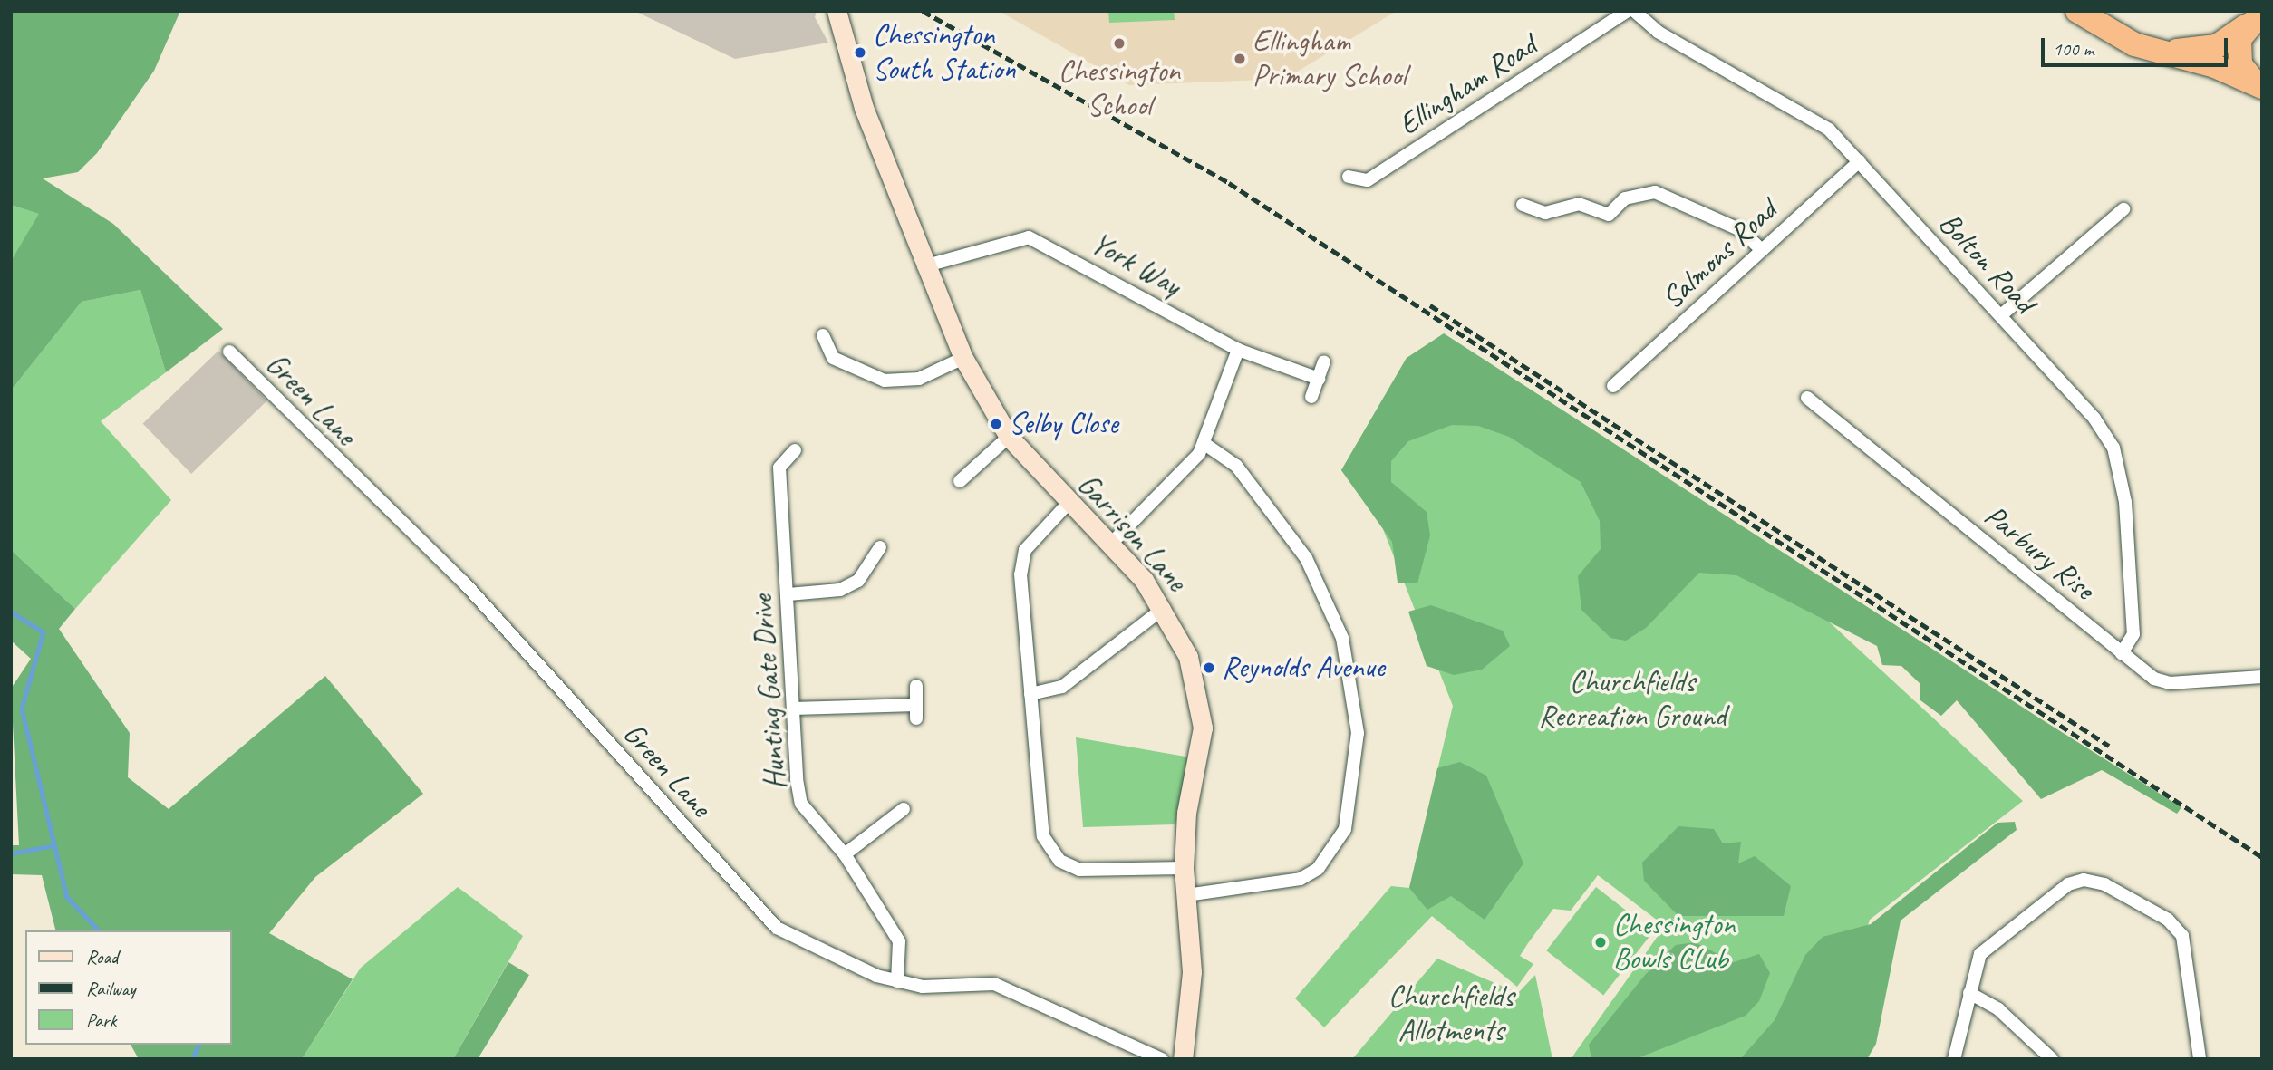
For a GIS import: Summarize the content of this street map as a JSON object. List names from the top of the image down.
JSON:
{
  "streets": {
    "street": [
      "Ellingham Road",
      "Salmons Road",
      "Bolton Road",
      "York Way",
      "Green Lane",
      "Garrison Lane",
      "Parbury Rise",
      "Hunting Gate Drive"
    ]
  },
  "crossings": [
    ["Salmons Road", "Bolton Road"],
    ["Bolton Road", "Parbury Rise"],
    ["York Way", "Garrison Lane"],
    ["Green Lane", "Hunting Gate Drive"]
  ],
  "parks": ["Churchfields Recreation Ground", "Churchfields Allotments"],
  "places": [
    "Chessington School",
    "Chessington South Station",
    "Ellingham Primary School",
    "Selby Close",
    "Reynolds Avenue",
    "Chessington Bowls CLub"
  ],
  "legend": ["Road", "Railway", "Park"],
  "scale_bar": "100 m"
}
